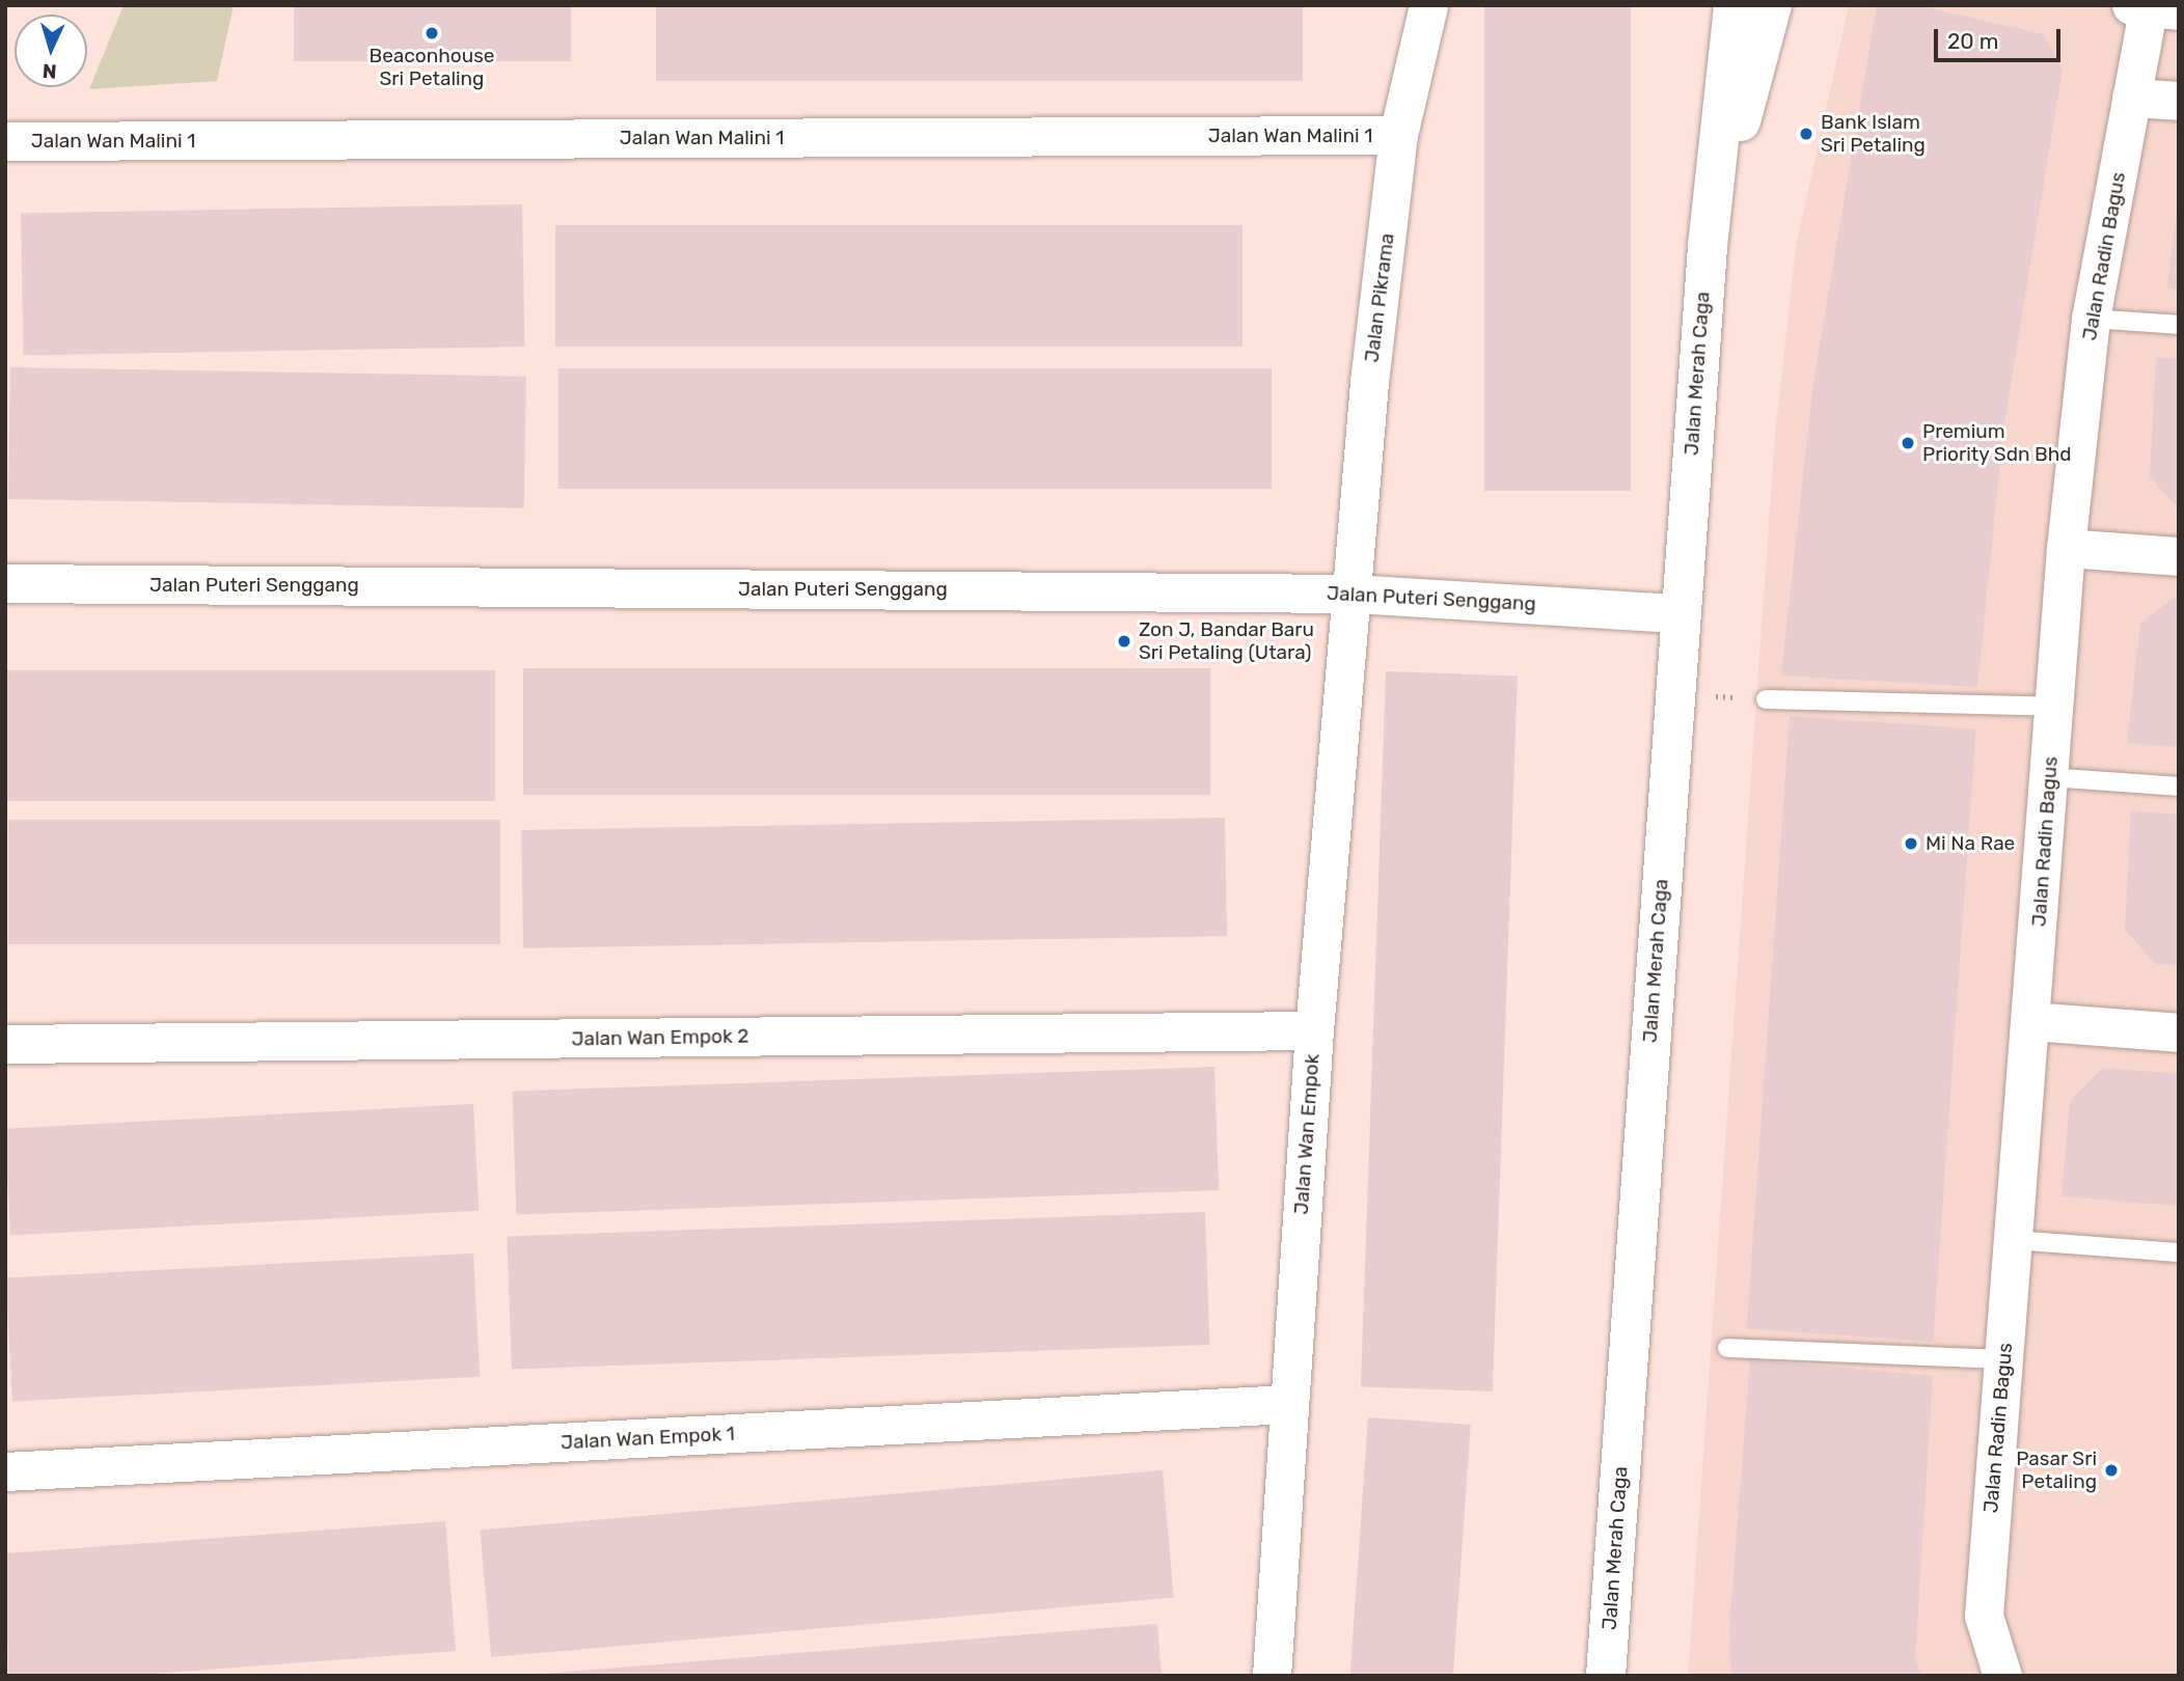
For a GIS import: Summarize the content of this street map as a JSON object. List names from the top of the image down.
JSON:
{
  "streets": {
    "street": [
      "Jalan Wan Malini 1",
      "Jalan Radin Bagus",
      "Jalan Pikrama",
      "Jalan Merah Caga",
      "Jalan Puteri Senggang",
      "Jalan Wan Empok 2",
      "Jalan Wan Empok",
      "Jalan Wan Empok 1"
    ]
  },
  "crossings": [
    ["Jalan Wan Malini 1", "Jalan Pikrama"],
    ["Jalan Pikrama", "Jalan Puteri Senggang"],
    ["Jalan Pikrama", "Jalan Wan Empok"],
    ["Jalan Merah Caga", "Jalan Puteri Senggang"],
    ["Jalan Puteri Senggang", "Jalan Wan Empok"],
    ["Jalan Wan Empok 2", "Jalan Wan Empok"],
    ["Jalan Wan Empok", "Jalan Wan Empok 1"]
  ],
  "places": [
    "Beaconhouse Sri Petaling",
    "Bank Islam Sri Petaling",
    "Premium Priority Sdn Bhd",
    "Zon J, Bandar Baru Sri Petaling (Utara)",
    "Mi Na Rae",
    "Pasar Sri Petaling"
  ],
  "scale_bar": "20 m",
  "north": "bottom"
}
